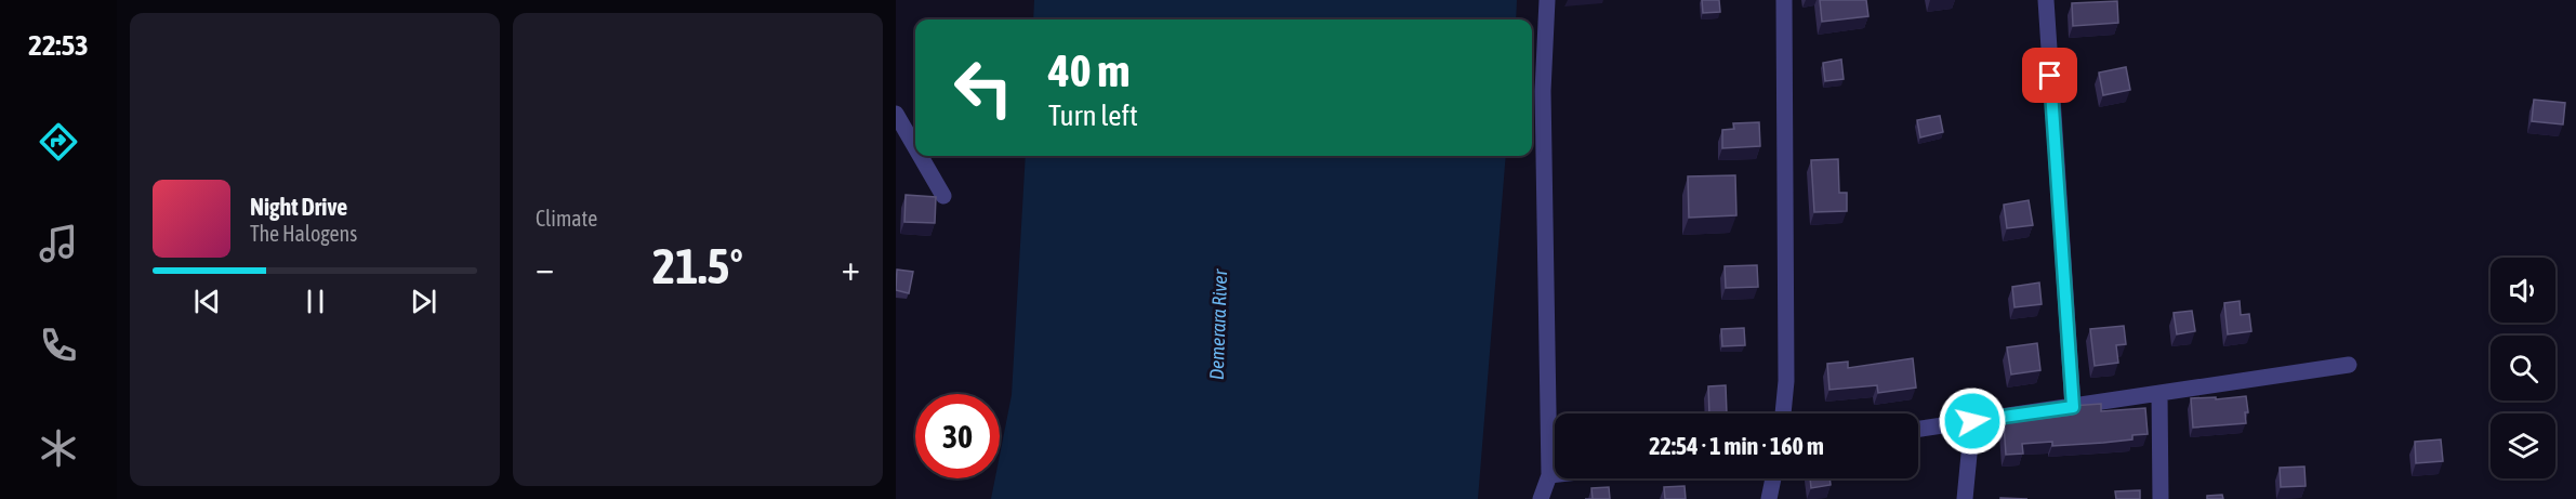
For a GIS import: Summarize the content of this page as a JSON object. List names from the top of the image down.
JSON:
{
  "water": ["Demerara River"],
  "page": {
    "tabs": "22:53",
    "tile": "Climate",
    "turn": ["40 m", "Turn left"],
    "song": ["Night Drive", "The Halogens"],
    "heat": ["−", "21.5°", "+"],
    "limit": "30",
    "trip": "22:54 · 1 min · 160 m"
  }
}
